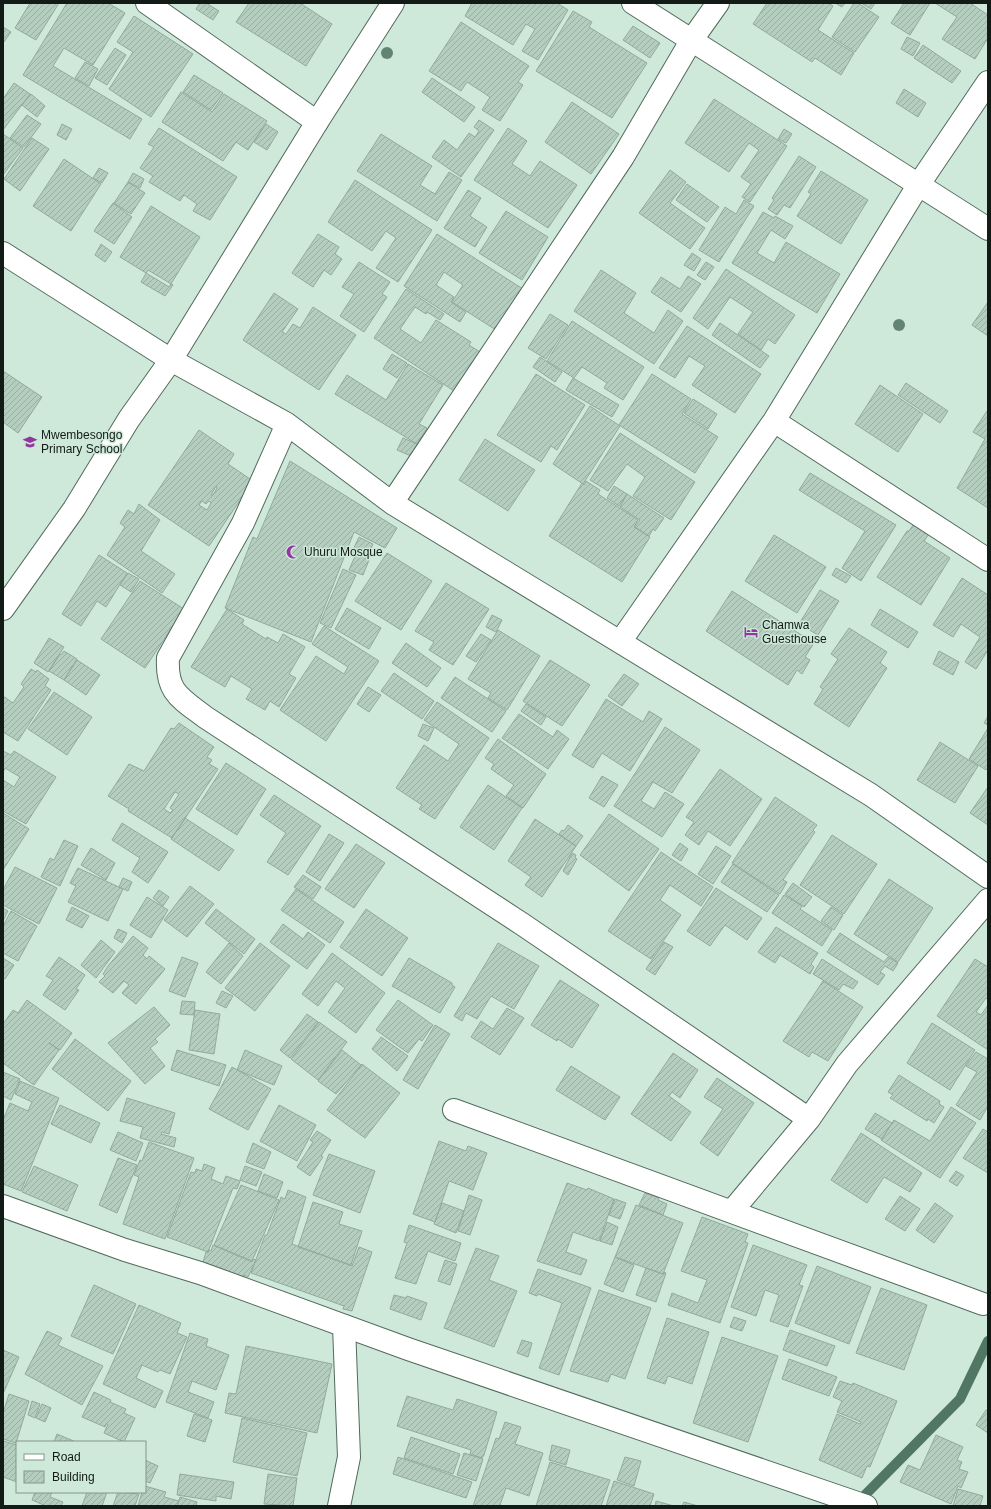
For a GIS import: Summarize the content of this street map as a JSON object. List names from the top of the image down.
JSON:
{
  "places": {
    "school or university": ["Mwembesongo Primary School"],
    "mosque": ["Uhuru Mosque"],
    "hotel": ["Chamwa Guesthouse"]
  },
  "legend": ["Road", "Building"]
}
